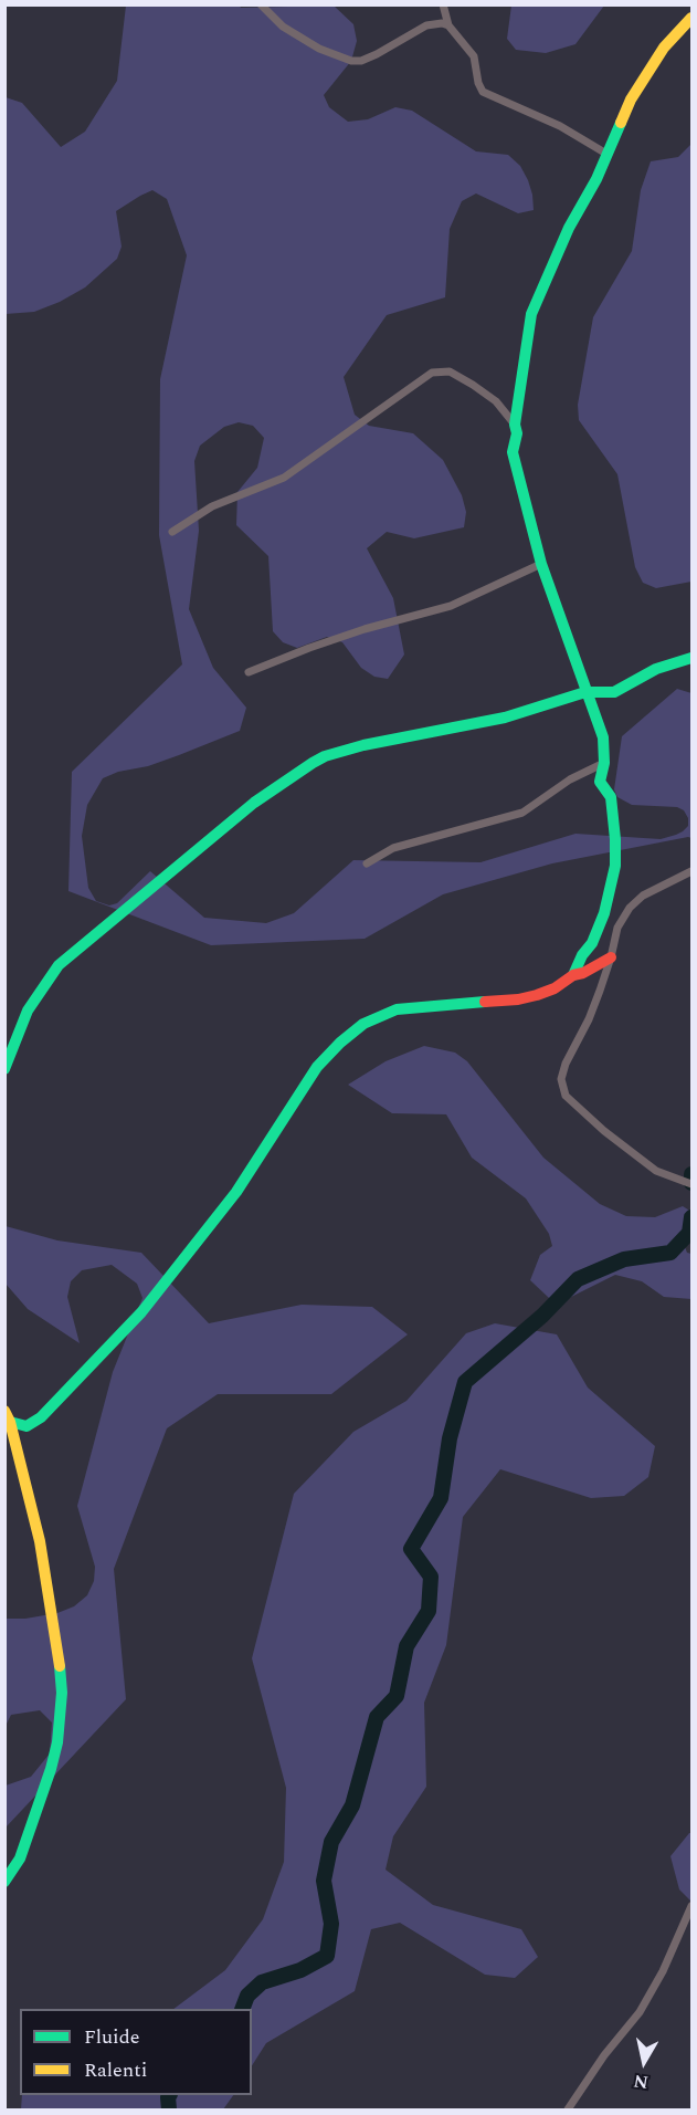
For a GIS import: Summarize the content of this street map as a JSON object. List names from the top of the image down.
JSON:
{
  "legend": ["Fluide", "Ralenti"],
  "north": "bottom"
}
